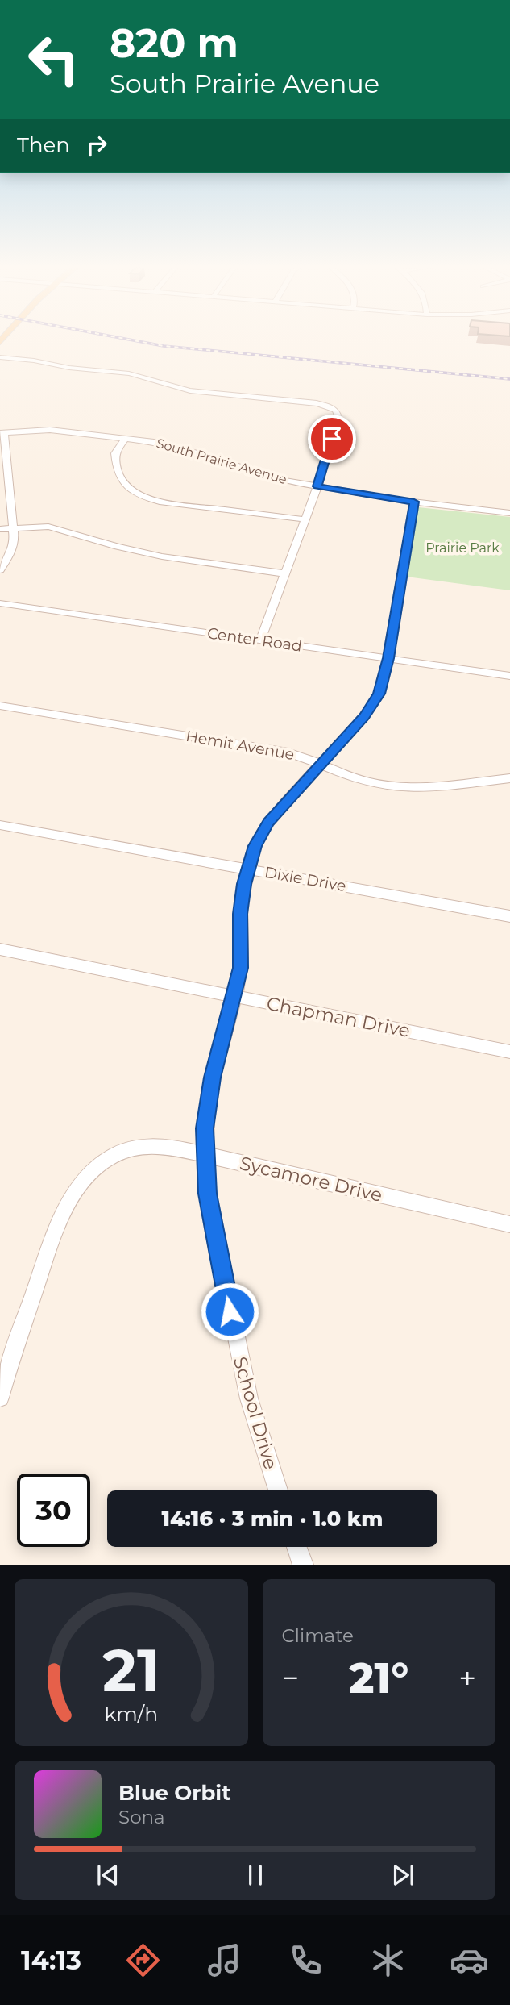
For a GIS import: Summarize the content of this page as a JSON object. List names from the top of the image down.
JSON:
{
  "streets": {
    "street": [
      "South Prairie Avenue",
      "Center Road",
      "Hemit Avenue",
      "Dixie Drive",
      "Chapman Drive",
      "Sycamore Drive",
      "School Drive"
    ]
  },
  "crossings": [
    ["South Prairie Avenue", "School Drive"],
    ["Center Road", "School Drive"],
    ["Hemit Avenue", "School Drive"],
    ["Dixie Drive", "School Drive"],
    ["Chapman Drive", "School Drive"],
    ["Sycamore Drive", "School Drive"]
  ],
  "parks": ["Prairie Park"],
  "page": {
    "turn": ["820 m", "South Prairie Avenue"],
    "then": "Then",
    "limit": "30",
    "trip": "14:16 · 3 min · 1.0 km",
    "tile": "Climate",
    "heat": ["−", "21°", "+"],
    "song": ["Blue Orbit", "Sona"],
    "tabs": "14:13",
    "gauge": ["21", "km/h"]
  }
}
